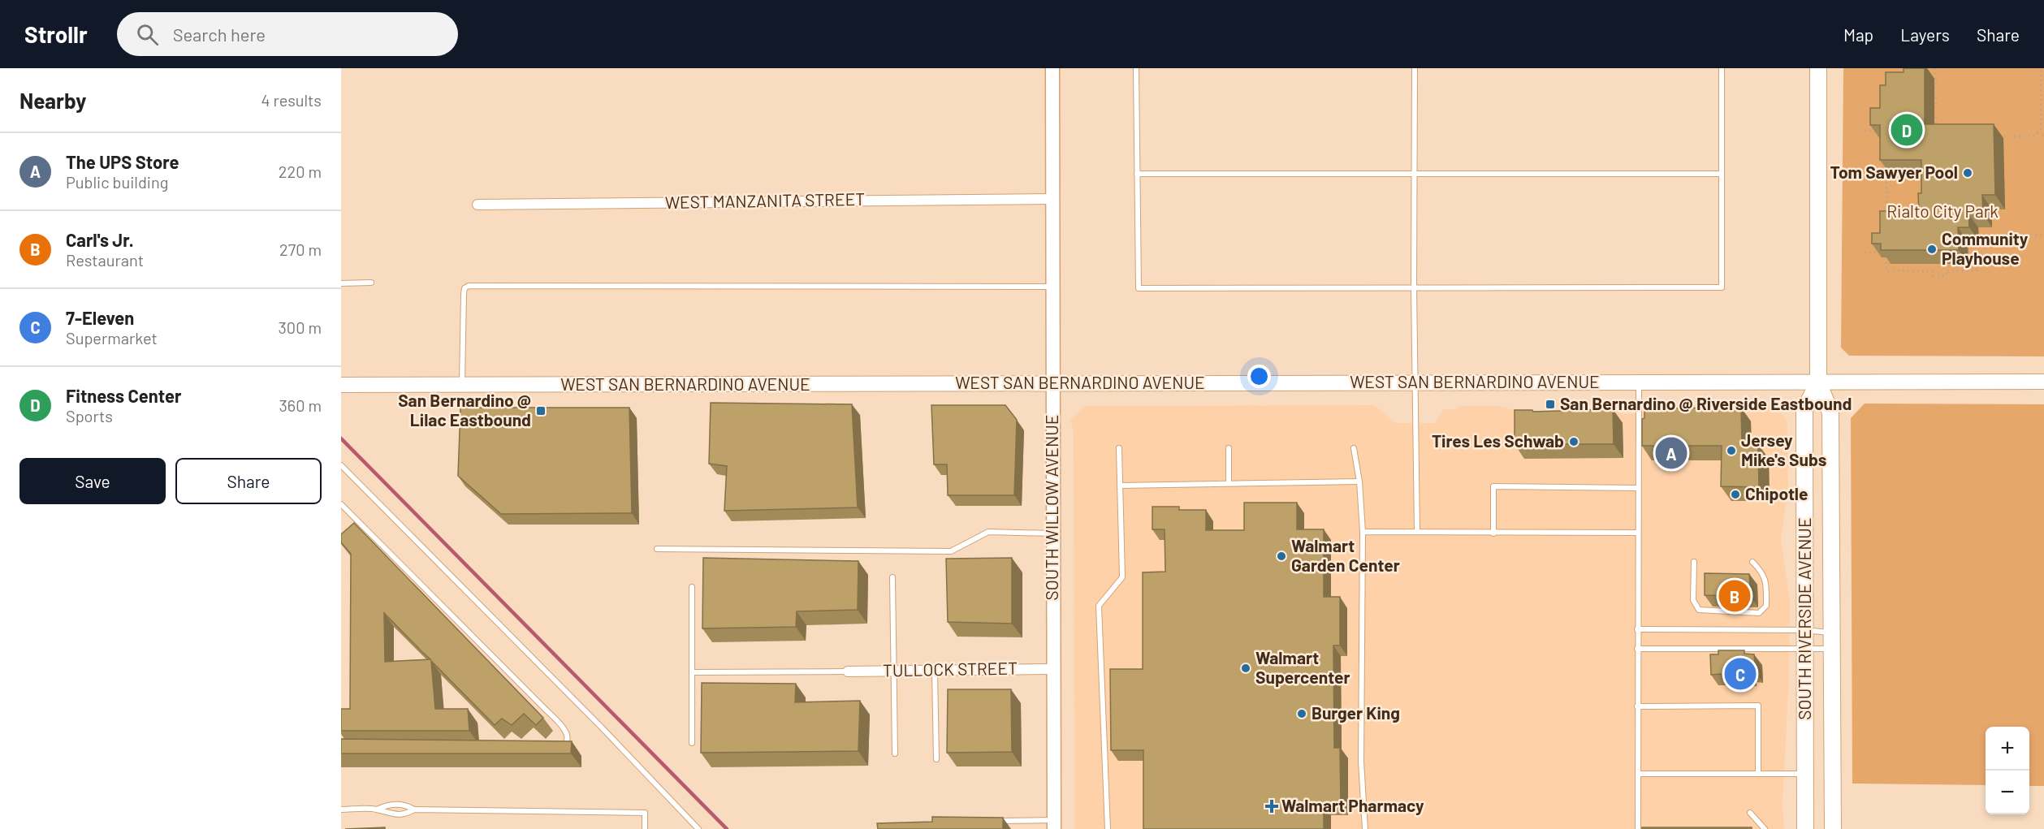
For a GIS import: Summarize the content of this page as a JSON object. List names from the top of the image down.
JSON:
{
  "streets": {
    "main road": ["WEST SAN BERNARDINO AVENUE", "SOUTH RIVERSIDE AVENUE"],
    "street": ["WEST MANZANITA STREET", "SOUTH WILLOW AVENUE", "TULLOCK STREET"]
  },
  "crossings": [
    ["WEST MANZANITA STREET", "SOUTH WILLOW AVENUE"],
    ["WEST SAN BERNARDINO AVENUE", "SOUTH WILLOW AVENUE"],
    ["WEST SAN BERNARDINO AVENUE", "SOUTH RIVERSIDE AVENUE"],
    ["SOUTH WILLOW AVENUE", "TULLOCK STREET"]
  ],
  "parks": ["Rialto City Park"],
  "places": {
    "other": [
      "Tom Sawyer Pool",
      "Community Playhouse",
      "Tires Les Schwab",
      "Jersey Mike's Subs",
      "Chipotle",
      "Walmart Garden Center",
      "Walmart Supercenter",
      "Burger King"
    ],
    "transit": ["San Bernardino @ Riverside Eastbound", "San Bernardino @ Lilac Eastbound"],
    "health": ["Walmart Pharmacy"]
  },
  "page": {
    "header": "Strollr",
    "search": "Search here",
    "nav": ["Map", "Layers", "Share"],
    "heading": ["Nearby", "4 results"],
    "pins": [
      "D",
      "A",
      "B",
      "C"
    ],
    "list": [
      {
        "mark": "A",
        "name": "The UPS Store",
        "note": "Public building",
        "value": "220 m"
      },
      {
        "mark": "B",
        "name": "Carl's Jr.",
        "note": "Restaurant",
        "value": "270 m"
      },
      {
        "mark": "C",
        "name": "7-Eleven",
        "note": "Supermarket",
        "value": "300 m"
      },
      {
        "mark": "D",
        "name": "Fitness Center",
        "note": "Sports",
        "value": "360 m"
      }
    ],
    "buttons": ["Save", "Share"],
    "map_buttons": ["+", "−"]
  }
}
